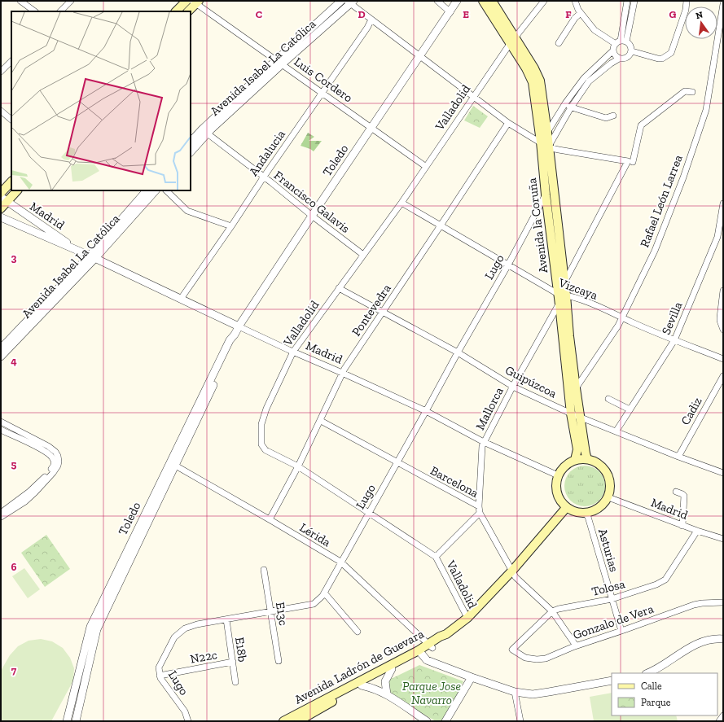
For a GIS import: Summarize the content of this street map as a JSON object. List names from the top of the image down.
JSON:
{
  "streets": {
    "main road": ["Avenida la Coruña", "Avenida Ladrón de Guevara"],
    "street": [
      "Avenida Isabel La Católica",
      "Luis Cordero",
      "Valladolid",
      "Andalucia",
      "Toledo",
      "Rafael León Larrea",
      "Francisco Galavis",
      "Madrid",
      "Lugo",
      "Vizcaya",
      "Pontevedra",
      "Sevilla",
      "Guipúzcoa",
      "Mallorca",
      "Cadiz",
      "Barcelona",
      "Lérida",
      "Asturias",
      "Tolosa",
      "E13c",
      "Gonzalo de Vera",
      "E18b",
      "N22c"
    ]
  },
  "crossings": [
    ["Avenida Isabel La Católica", "Luis Cordero"],
    ["Avenida Isabel La Católica", "Francisco Galavis"],
    ["Avenida Isabel La Católica", "Madrid"],
    ["Luis Cordero", "Valladolid"],
    ["Luis Cordero", "Andalucia"],
    ["Luis Cordero", "Toledo"],
    ["Valladolid", "Francisco Galavis"],
    ["Valladolid", "Madrid"],
    ["Valladolid", "Avenida la Coruña"],
    ["Valladolid", "Lugo"],
    ["Valladolid", "Vizcaya"],
    ["Valladolid", "Pontevedra"],
    ["Valladolid", "Guipúzcoa"],
    ["Valladolid", "Avenida Ladrón de Guevara"],
    ["Andalucia", "Francisco Galavis"],
    ["Andalucia", "Madrid"],
    ["Toledo", "Francisco Galavis"],
    ["Toledo", "Madrid"],
    ["Toledo", "Lérida"],
    ["Rafael León Larrea", "Avenida la Coruña"],
    ["Rafael León Larrea", "Vizcaya"],
    ["Madrid", "Avenida la Coruña"],
    ["Madrid", "Lugo"],
    ["Madrid", "Pontevedra"],
    ["Madrid", "Mallorca"],
    ["Madrid", "Asturias"],
    ["Madrid", "Tolosa"],
    ["Madrid", "Avenida Ladrón de Guevara"],
    ["Avenida la Coruña", "Lugo"],
    ["Avenida la Coruña", "Vizcaya"],
    ["Avenida la Coruña", "Guipúzcoa"],
    ["Avenida la Coruña", "Mallorca"],
    ["Avenida la Coruña", "Asturias"],
    ["Avenida la Coruña", "Avenida Ladrón de Guevara"],
    ["Lugo", "Vizcaya"],
    ["Lugo", "Guipúzcoa"],
    ["Lugo", "Barcelona"],
    ["Lugo", "Lérida"],
    ["Lugo", "E13c"],
    ["Lugo", "E18b"],
    ["Lugo", "N22c"],
    ["Vizcaya", "Pontevedra"],
    ["Vizcaya", "Sevilla"],
    ["Pontevedra", "Guipúzcoa"],
    ["Pontevedra", "Barcelona"],
    ["Pontevedra", "Lérida"],
    ["Sevilla", "Guipúzcoa"],
    ["Guipúzcoa", "Mallorca"],
    ["Guipúzcoa", "Cadiz"],
    ["Mallorca", "Barcelona"],
    ["Barcelona", "Tolosa"],
    ["Barcelona", "Gonzalo de Vera"],
    ["Barcelona", "Avenida Ladrón de Guevara"],
    ["Lérida", "Avenida Ladrón de Guevara"],
    ["Asturias", "Tolosa"],
    ["Asturias", "Gonzalo de Vera"],
    ["Asturias", "Avenida Ladrón de Guevara"],
    ["Tolosa", "Gonzalo de Vera"],
    ["E18b", "N22c"]
  ],
  "parks": ["Parque Jose Navarro"],
  "legend": ["Calle", "Parque"],
  "north": "top",
  "grid": {
    "columns": [
      "C",
      "D",
      "E",
      "F",
      "G"
    ],
    "rows": [
      "3",
      "4",
      "5",
      "6",
      "7"
    ]
  }
}
